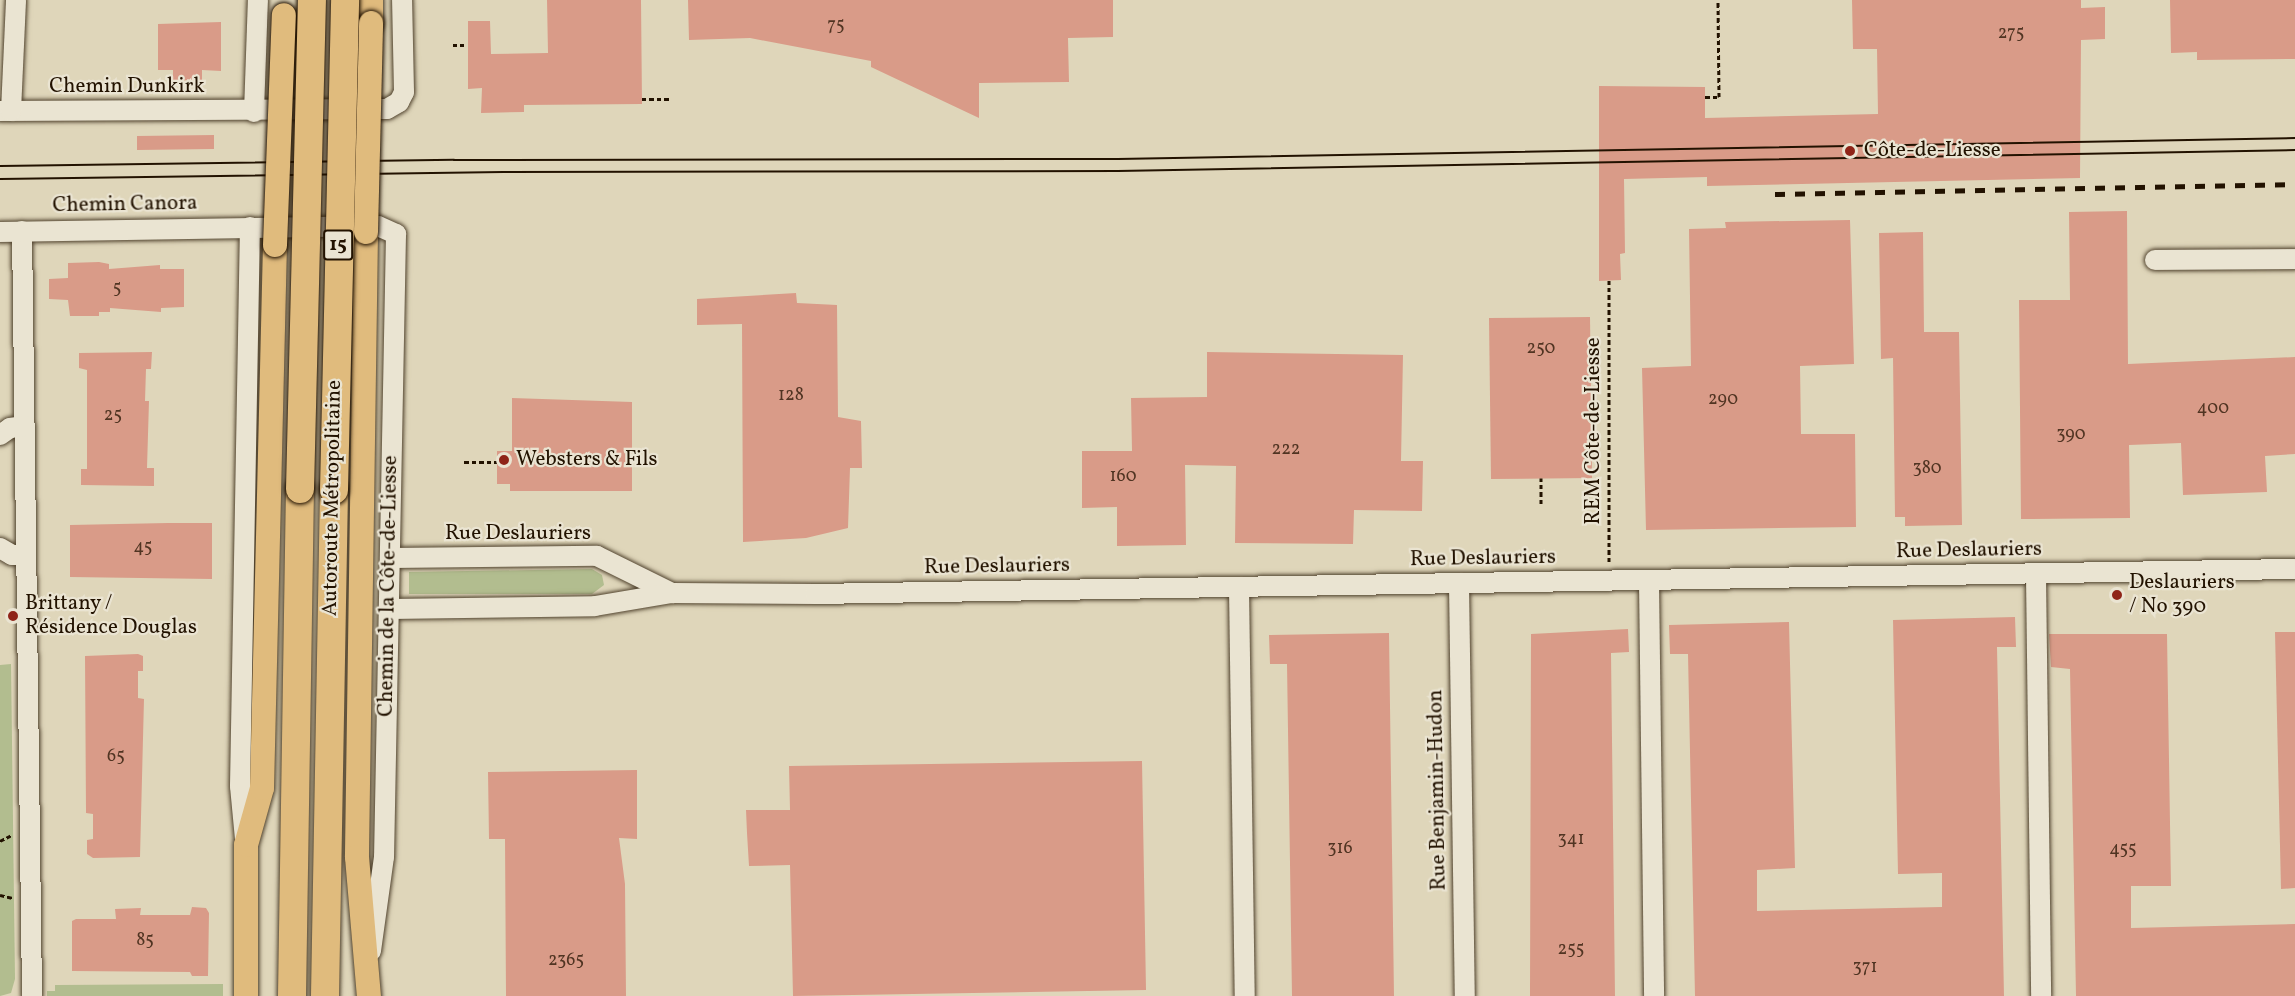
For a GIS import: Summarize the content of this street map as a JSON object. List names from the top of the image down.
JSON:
{
  "streets": {
    "highway": ["15", "Autoroute Métropolitaine"],
    "main road": ["Chemin de la Côte-de-Liesse"],
    "street": [
      "Chemin Dunkirk",
      "Chemin Canora",
      "Rue Deslauriers",
      "Rue Benjamin-Hudon"
    ],
    "path": ["REM Côte-de-Liesse"]
  },
  "crossings": [
    ["Chemin Canora", "Chemin de la Côte-de-Liesse"],
    ["REM Côte-de-Liesse", "Rue Deslauriers"],
    ["Rue Deslauriers", "Chemin de la Côte-de-Liesse"],
    ["Rue Deslauriers", "Rue Benjamin-Hudon"]
  ],
  "places": [
    "Côte-de-Liesse",
    "Websters & Fils",
    "Deslauriers / No 390",
    "Brittany / Résidence Douglas"
  ],
  "house_numbers": [
    "75",
    "275",
    "5",
    "250",
    "128",
    "290",
    "400",
    "25",
    "390",
    "222",
    "380",
    "160",
    "45",
    "65",
    "341",
    "316",
    "455",
    "85",
    "255",
    "2365",
    "371"
  ]
}
